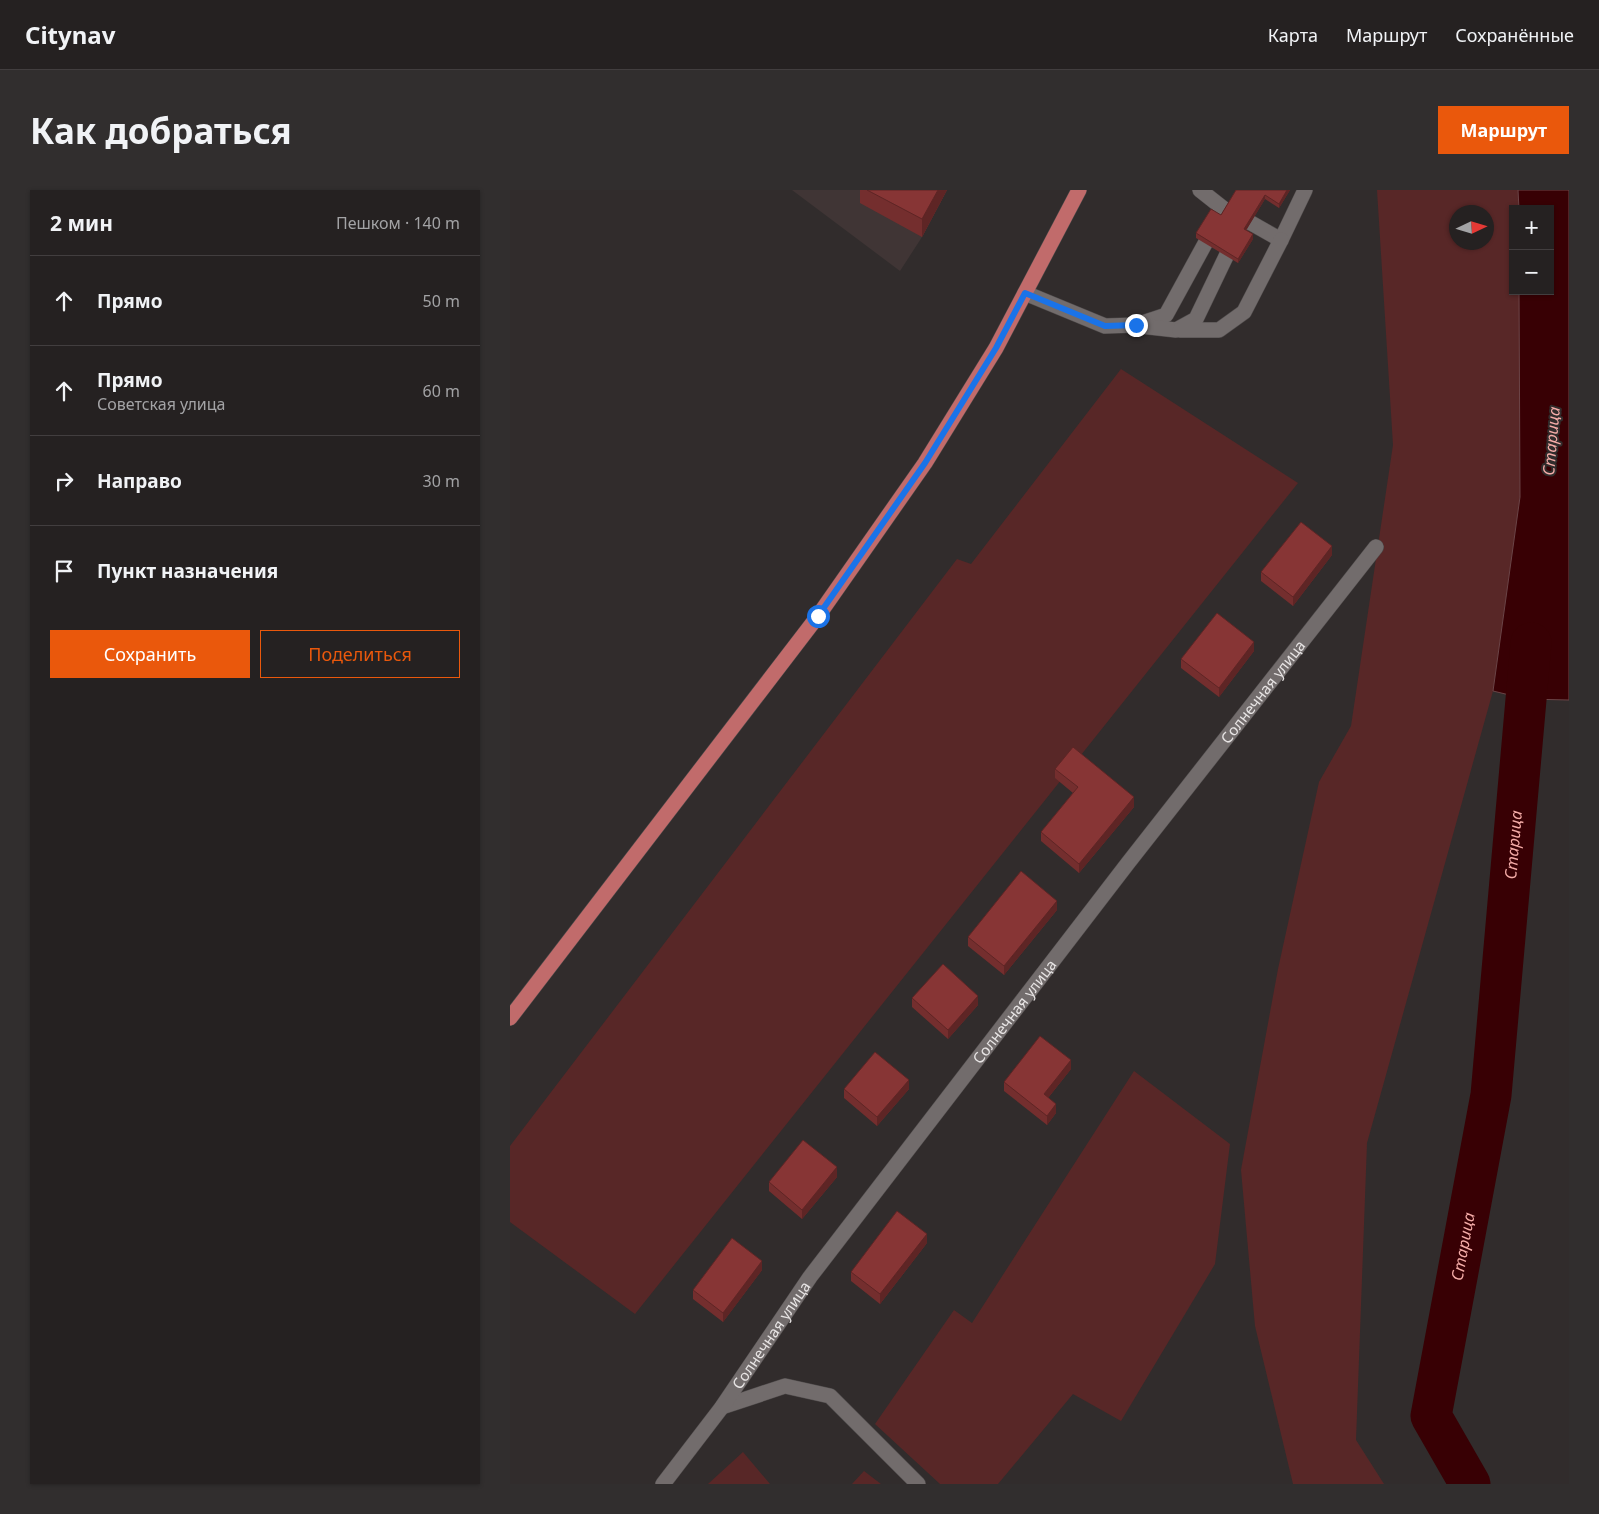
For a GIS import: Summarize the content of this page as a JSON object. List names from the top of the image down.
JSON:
{
  "streets": {
    "street": ["Солнечная улица"]
  },
  "water": ["Старица"],
  "north": "right",
  "page": {
    "header": "Citynav",
    "nav": ["Карта", "Маршрут", "Сохранённые"],
    "buttons": [
      "Маршрут",
      ["Сохранить", "Поделиться"]
    ],
    "title": "Как добраться",
    "heading": ["2 мин", "Пешком · 140 m"],
    "map_buttons": ["+", "−"],
    "list": [
      ["Прямо", "50 m"],
      ["Прямо", "Советская улица", "60 m"],
      ["Направо", "30 m"],
      "Пункт назначения"
    ]
  }
}
